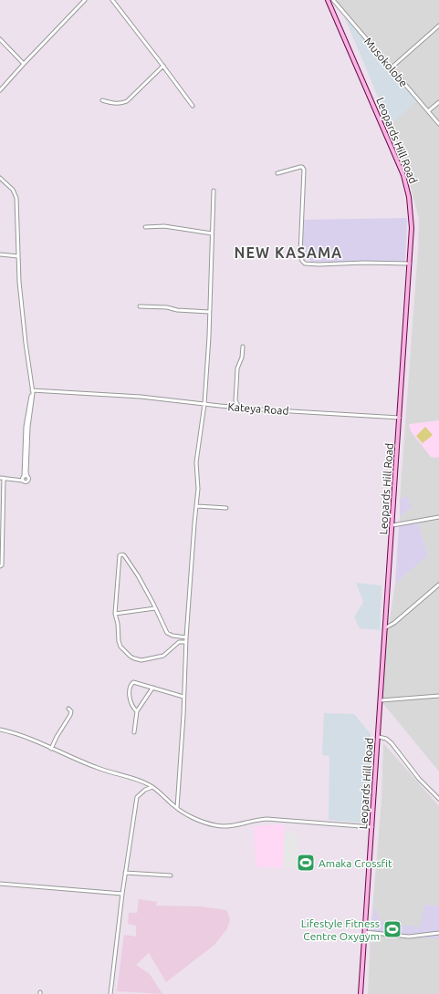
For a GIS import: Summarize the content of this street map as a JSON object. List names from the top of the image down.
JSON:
{
  "streets": {
    "main road": ["Leopards Hill Road"],
    "street": ["Musokolobe", "Kateya Road"]
  },
  "crossings": [
    ["Leopards Hill Road", "Kateya Road"]
  ],
  "districts": ["NEW KASAMA"],
  "places": {
    "sports": ["Amaka Crossfit", "Lifestyle Fitness Centre Oxygym"]
  }
}
